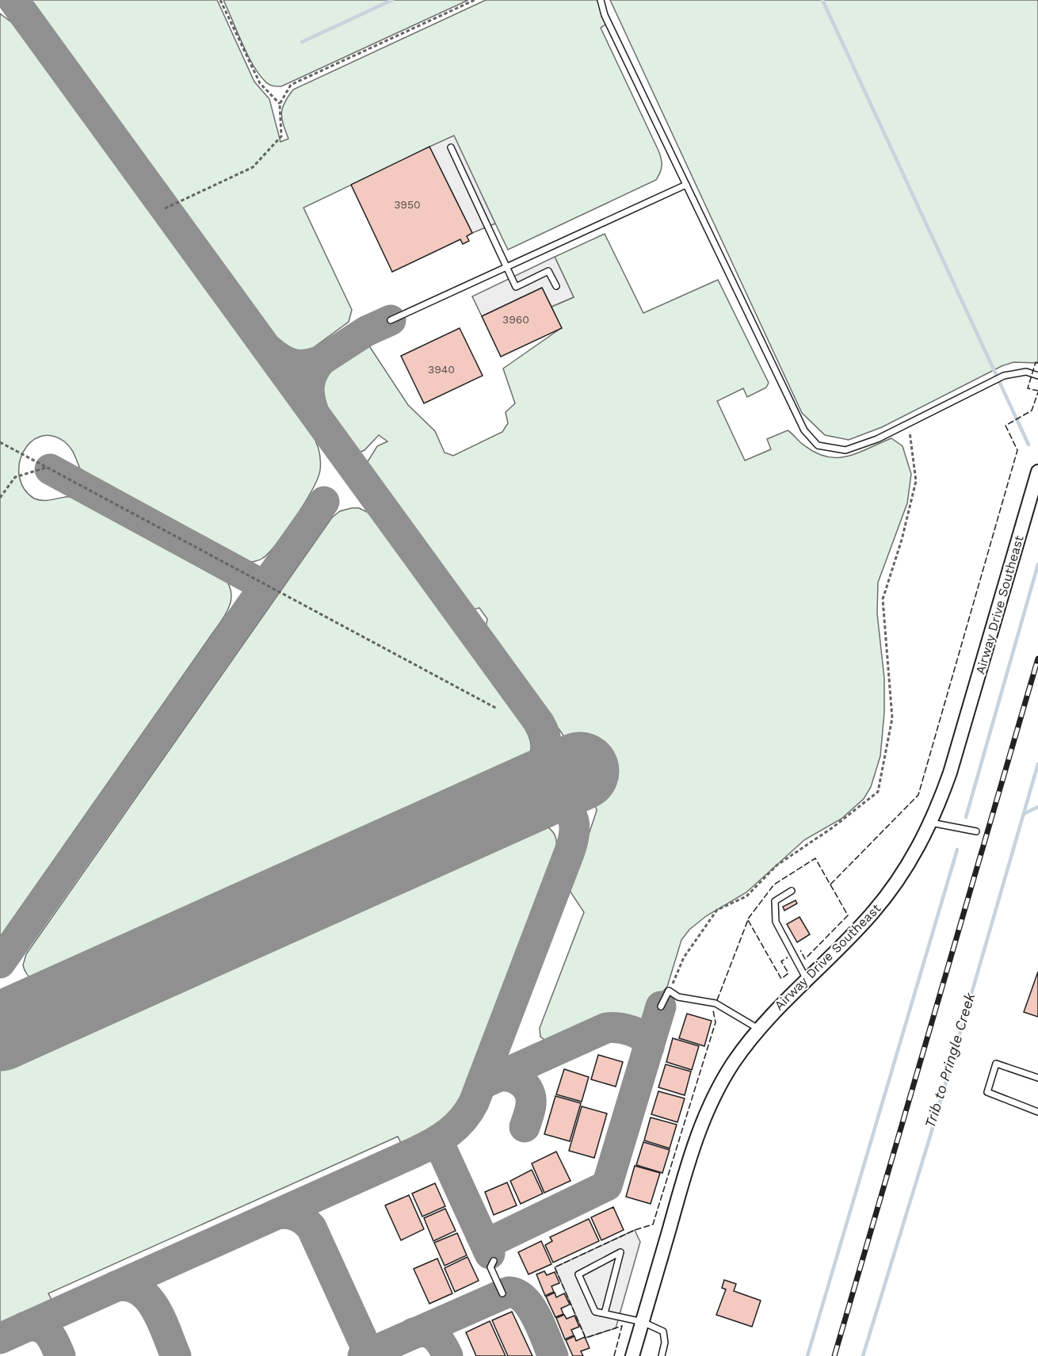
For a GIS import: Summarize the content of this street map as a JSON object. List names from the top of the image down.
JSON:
{
  "streets": {
    "street": ["Airway Drive Southeast"]
  },
  "water": ["Trib to Pringle Creek"],
  "house_numbers": ["3950", "3960", "3940"]
}
